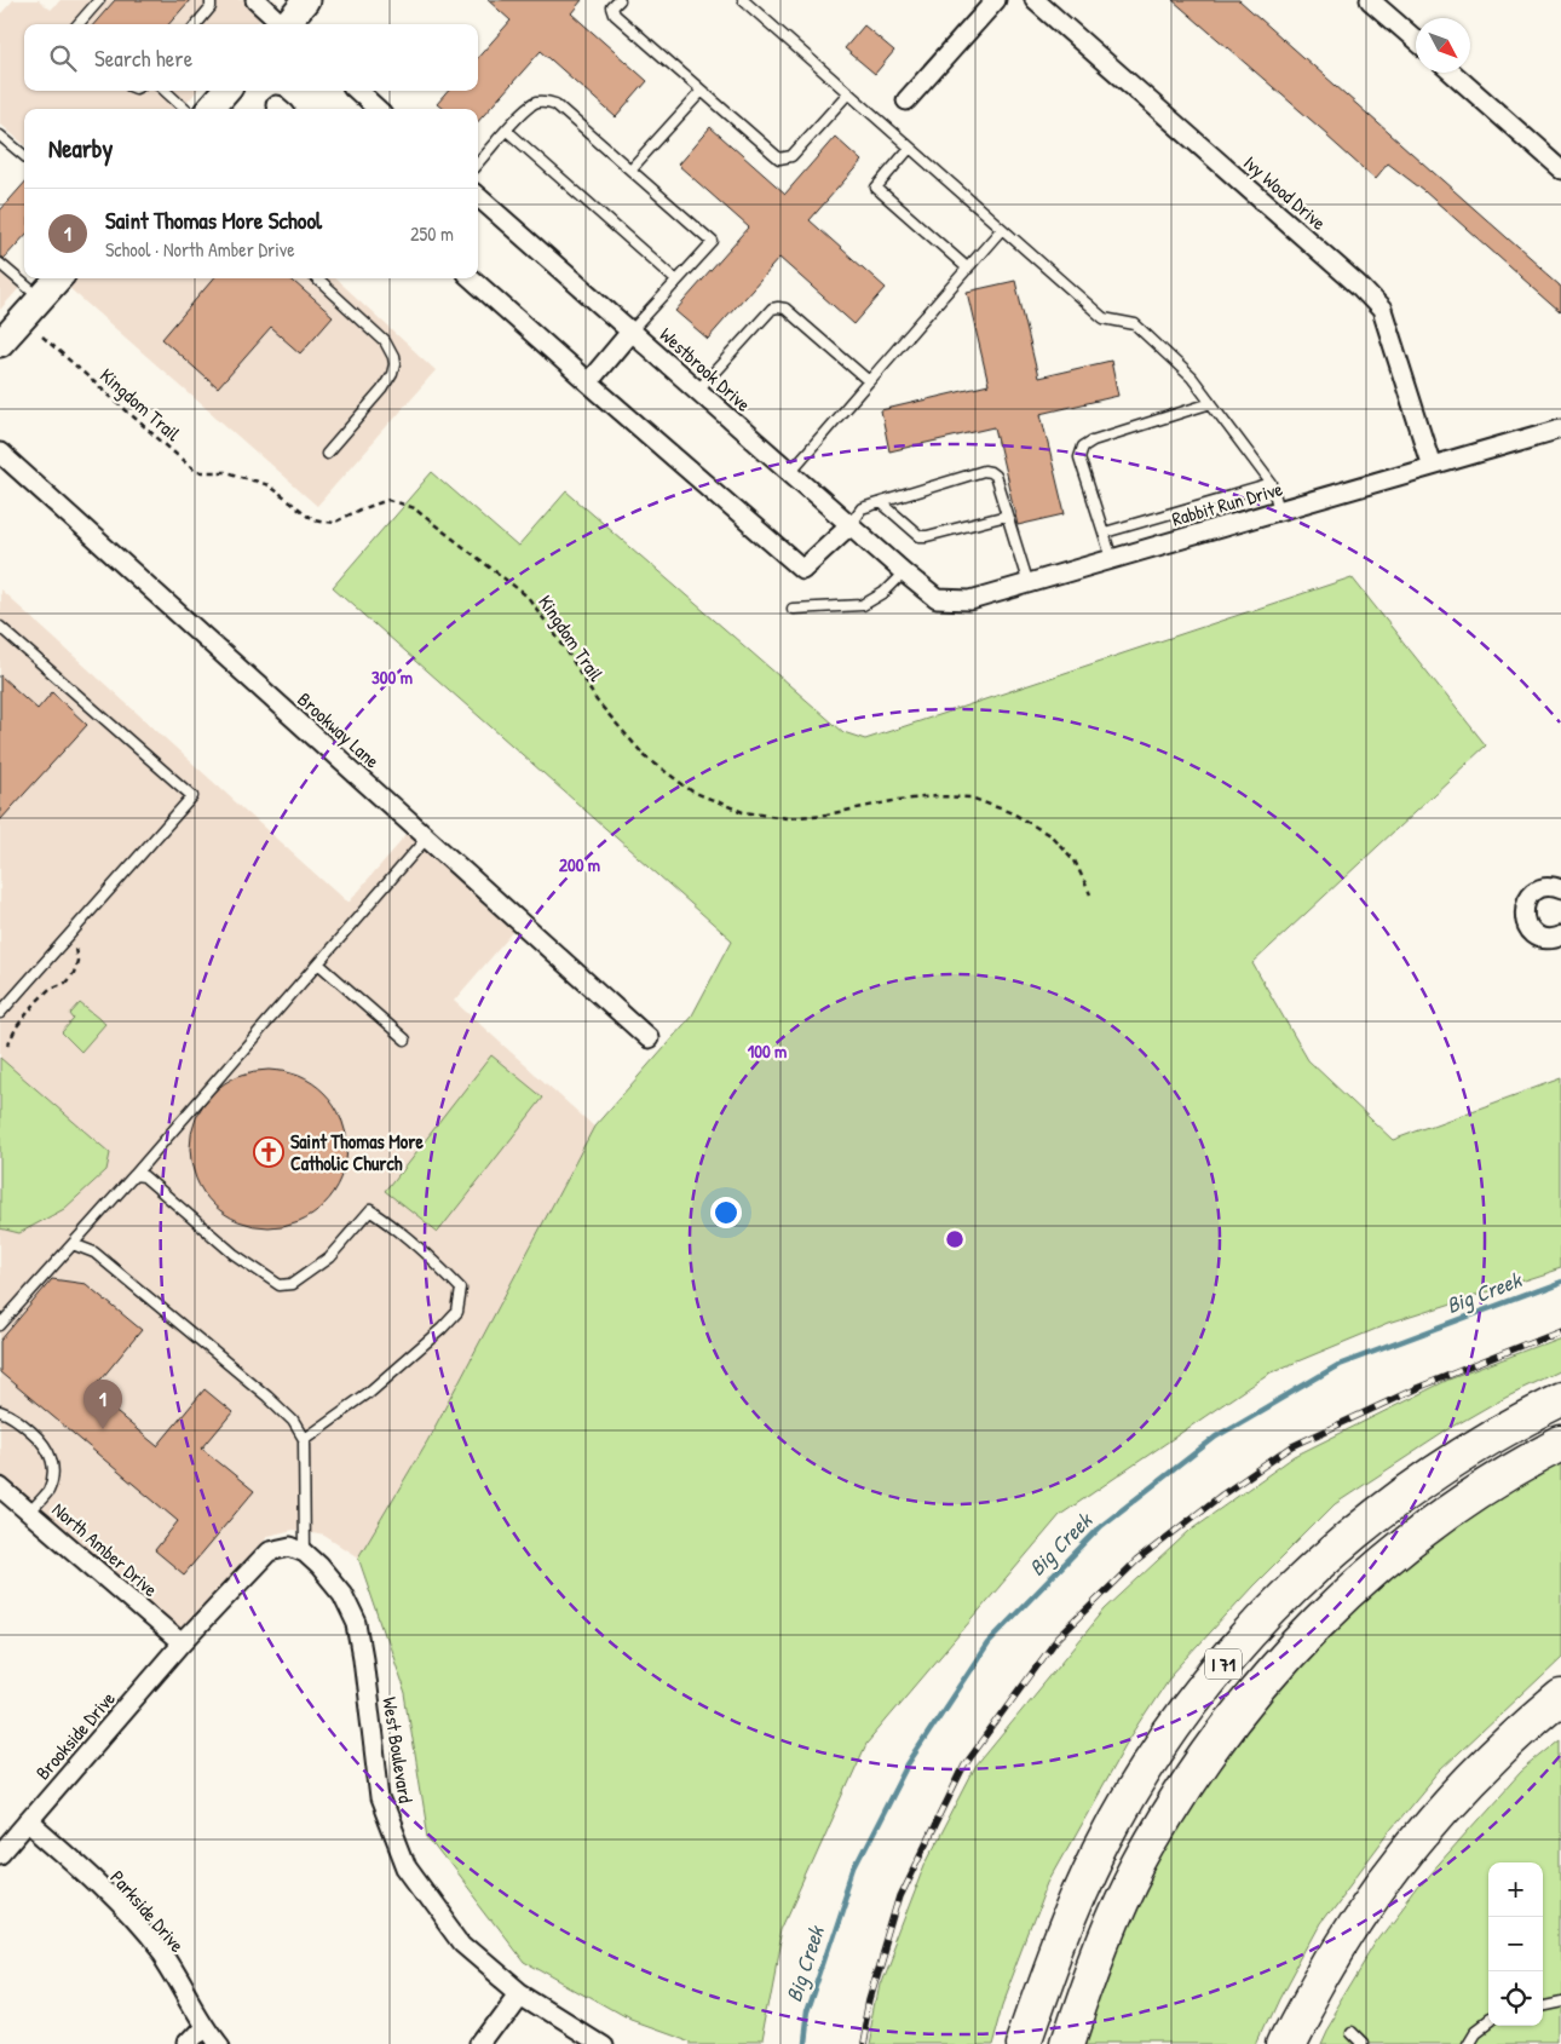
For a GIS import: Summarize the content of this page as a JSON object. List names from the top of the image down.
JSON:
{
  "streets": {
    "highway": ["I 71"],
    "street": [
      "Ivy Wood Drive",
      "Westbrook Drive",
      "Rabbit Run Drive",
      "Brookway Lane",
      "North Amber Drive",
      "Brookside Drive",
      "West Boulevard",
      "Parkside Drive"
    ],
    "path": ["Kingdom Trail"]
  },
  "crossings": [
    ["Ivy Wood Drive", "Rabbit Run Drive"],
    ["Westbrook Drive", "Rabbit Run Drive"],
    ["North Amber Drive", "Brookside Drive"],
    ["Brookside Drive", "Parkside Drive"]
  ],
  "water": ["Big Creek"],
  "places": {
    "church": ["Saint Thomas More Catholic Church"]
  },
  "north": "bottom right",
  "page": {
    "search": "Search here",
    "heading": "Nearby",
    "list": [
      {
        "mark": "1",
        "name": "Saint Thomas More School",
        "note": "School · North Amber Drive",
        "value": "250 m"
      }
    ],
    "pins": "1",
    "map_buttons": ["+", "−"]
  },
  "rings": ["300 m", "200 m", "100 m"]
}
